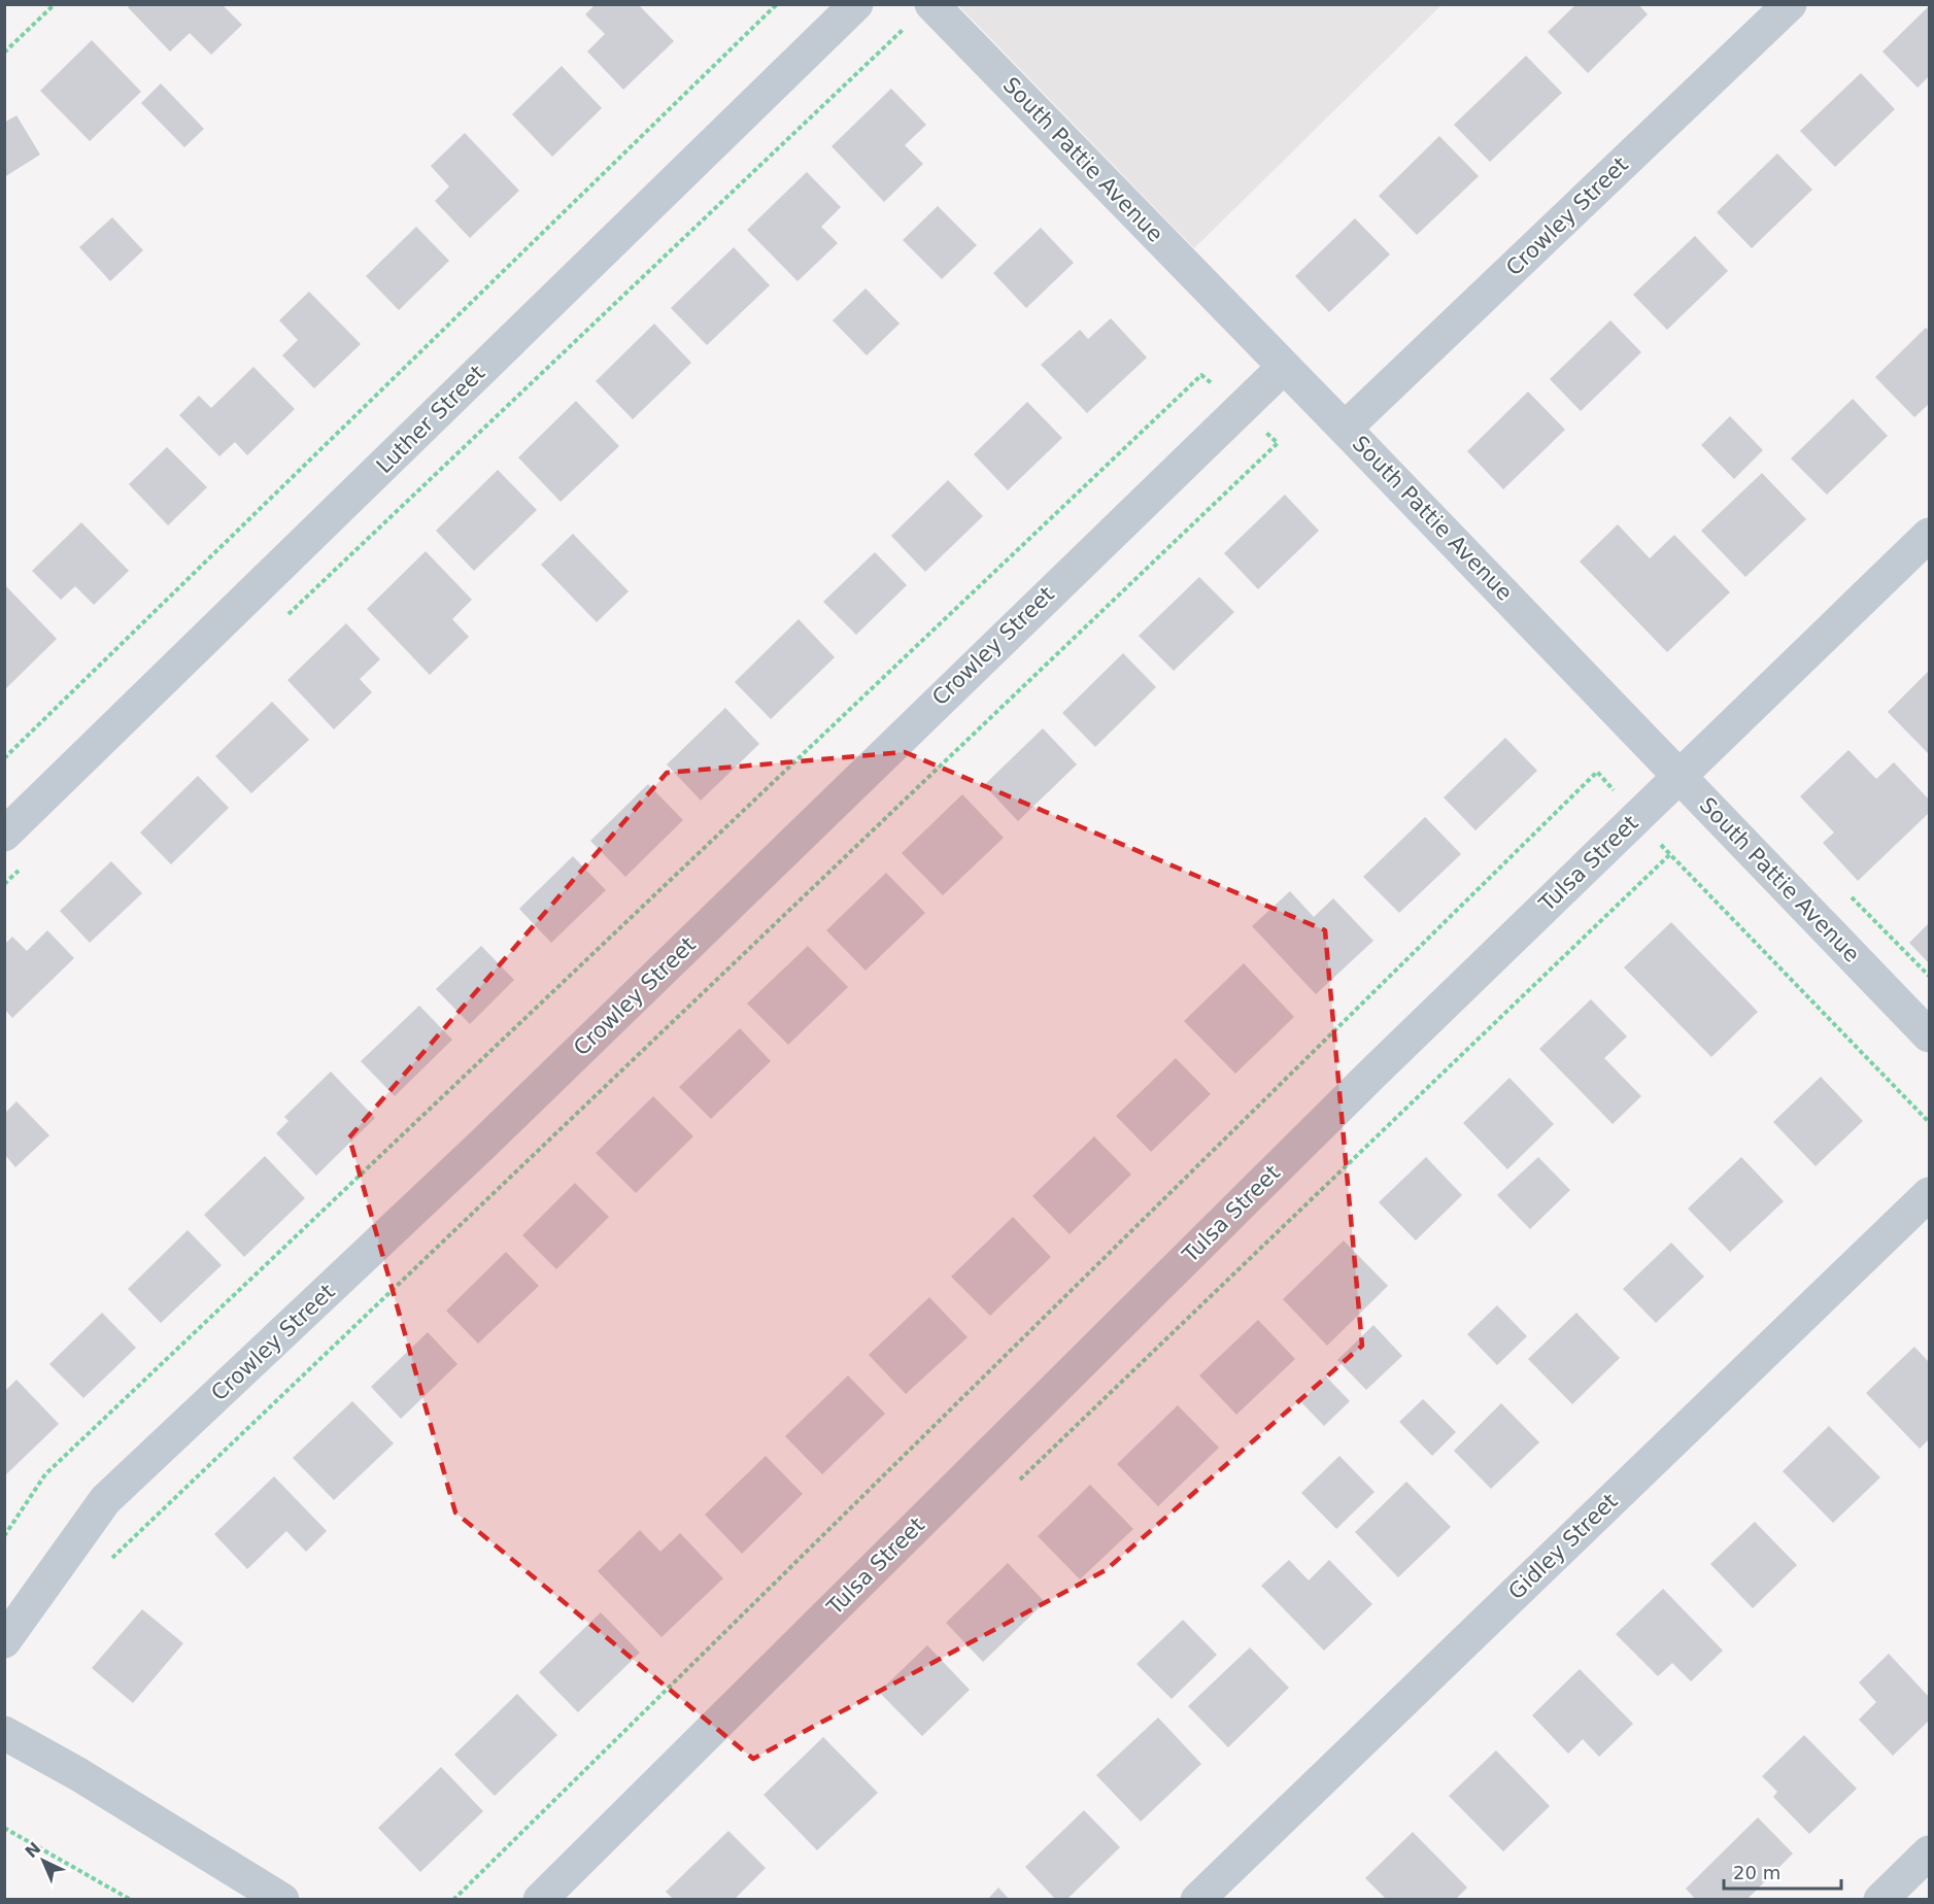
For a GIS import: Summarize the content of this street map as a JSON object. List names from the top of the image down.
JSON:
{
  "streets": {
    "street": [
      "South Pattie Avenue",
      "Crowley Street",
      "Luther Street",
      "Tulsa Street",
      "Gidley Street"
    ]
  },
  "crossings": [
    ["South Pattie Avenue", "Crowley Street"],
    ["South Pattie Avenue", "Tulsa Street"]
  ],
  "scale_bar": "20 m",
  "north": "top left"
}
